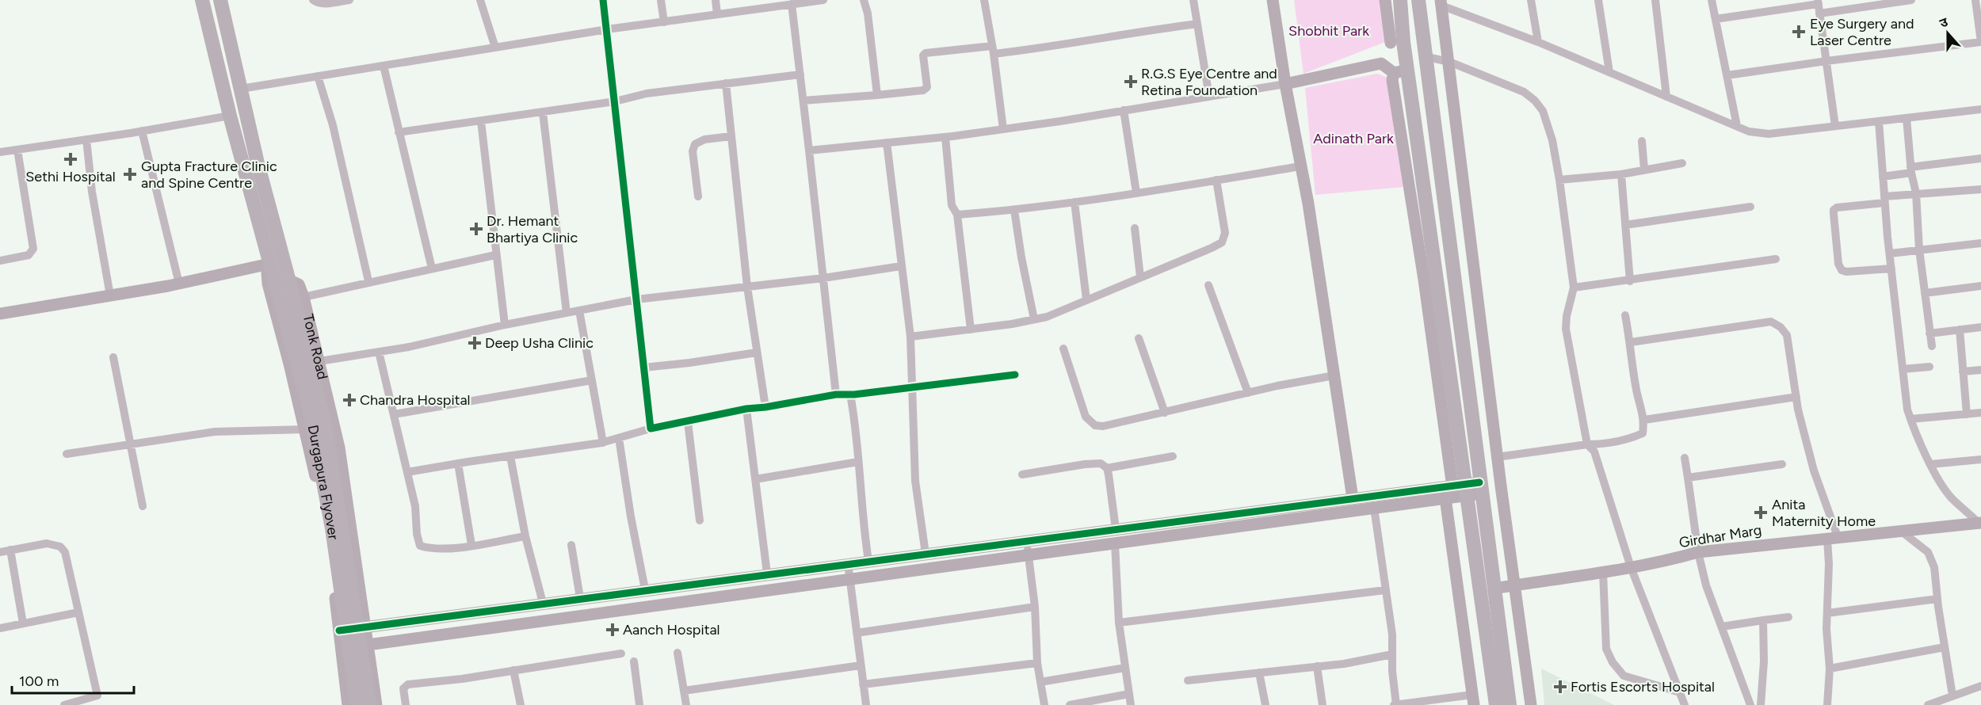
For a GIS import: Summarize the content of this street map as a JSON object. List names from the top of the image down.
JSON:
{
  "streets": {
    "main road": ["Tonk Road", "Durgapura Flyover"],
    "street": ["Girdhar Marg"]
  },
  "crossings": [
    ["Tonk Road", "Durgapura Flyover"]
  ],
  "parks": ["Shobhit Park", "Adinath Park"],
  "places": {
    "health": [
      "Eye Surgery and Laser Centre",
      "R.G.S Eye Centre and Retina Foundation",
      "Sethi Hospital",
      "Gupta Fracture Clinic and Spine Centre",
      "Dr. Hemant Bhartiya Clinic",
      "Deep Usha Clinic",
      "Chandra Hospital",
      "Anita Maternity Home",
      "Aanch Hospital",
      "Fortis Escorts Hospital"
    ]
  },
  "scale_bar": "100 m",
  "north": "top"
}
